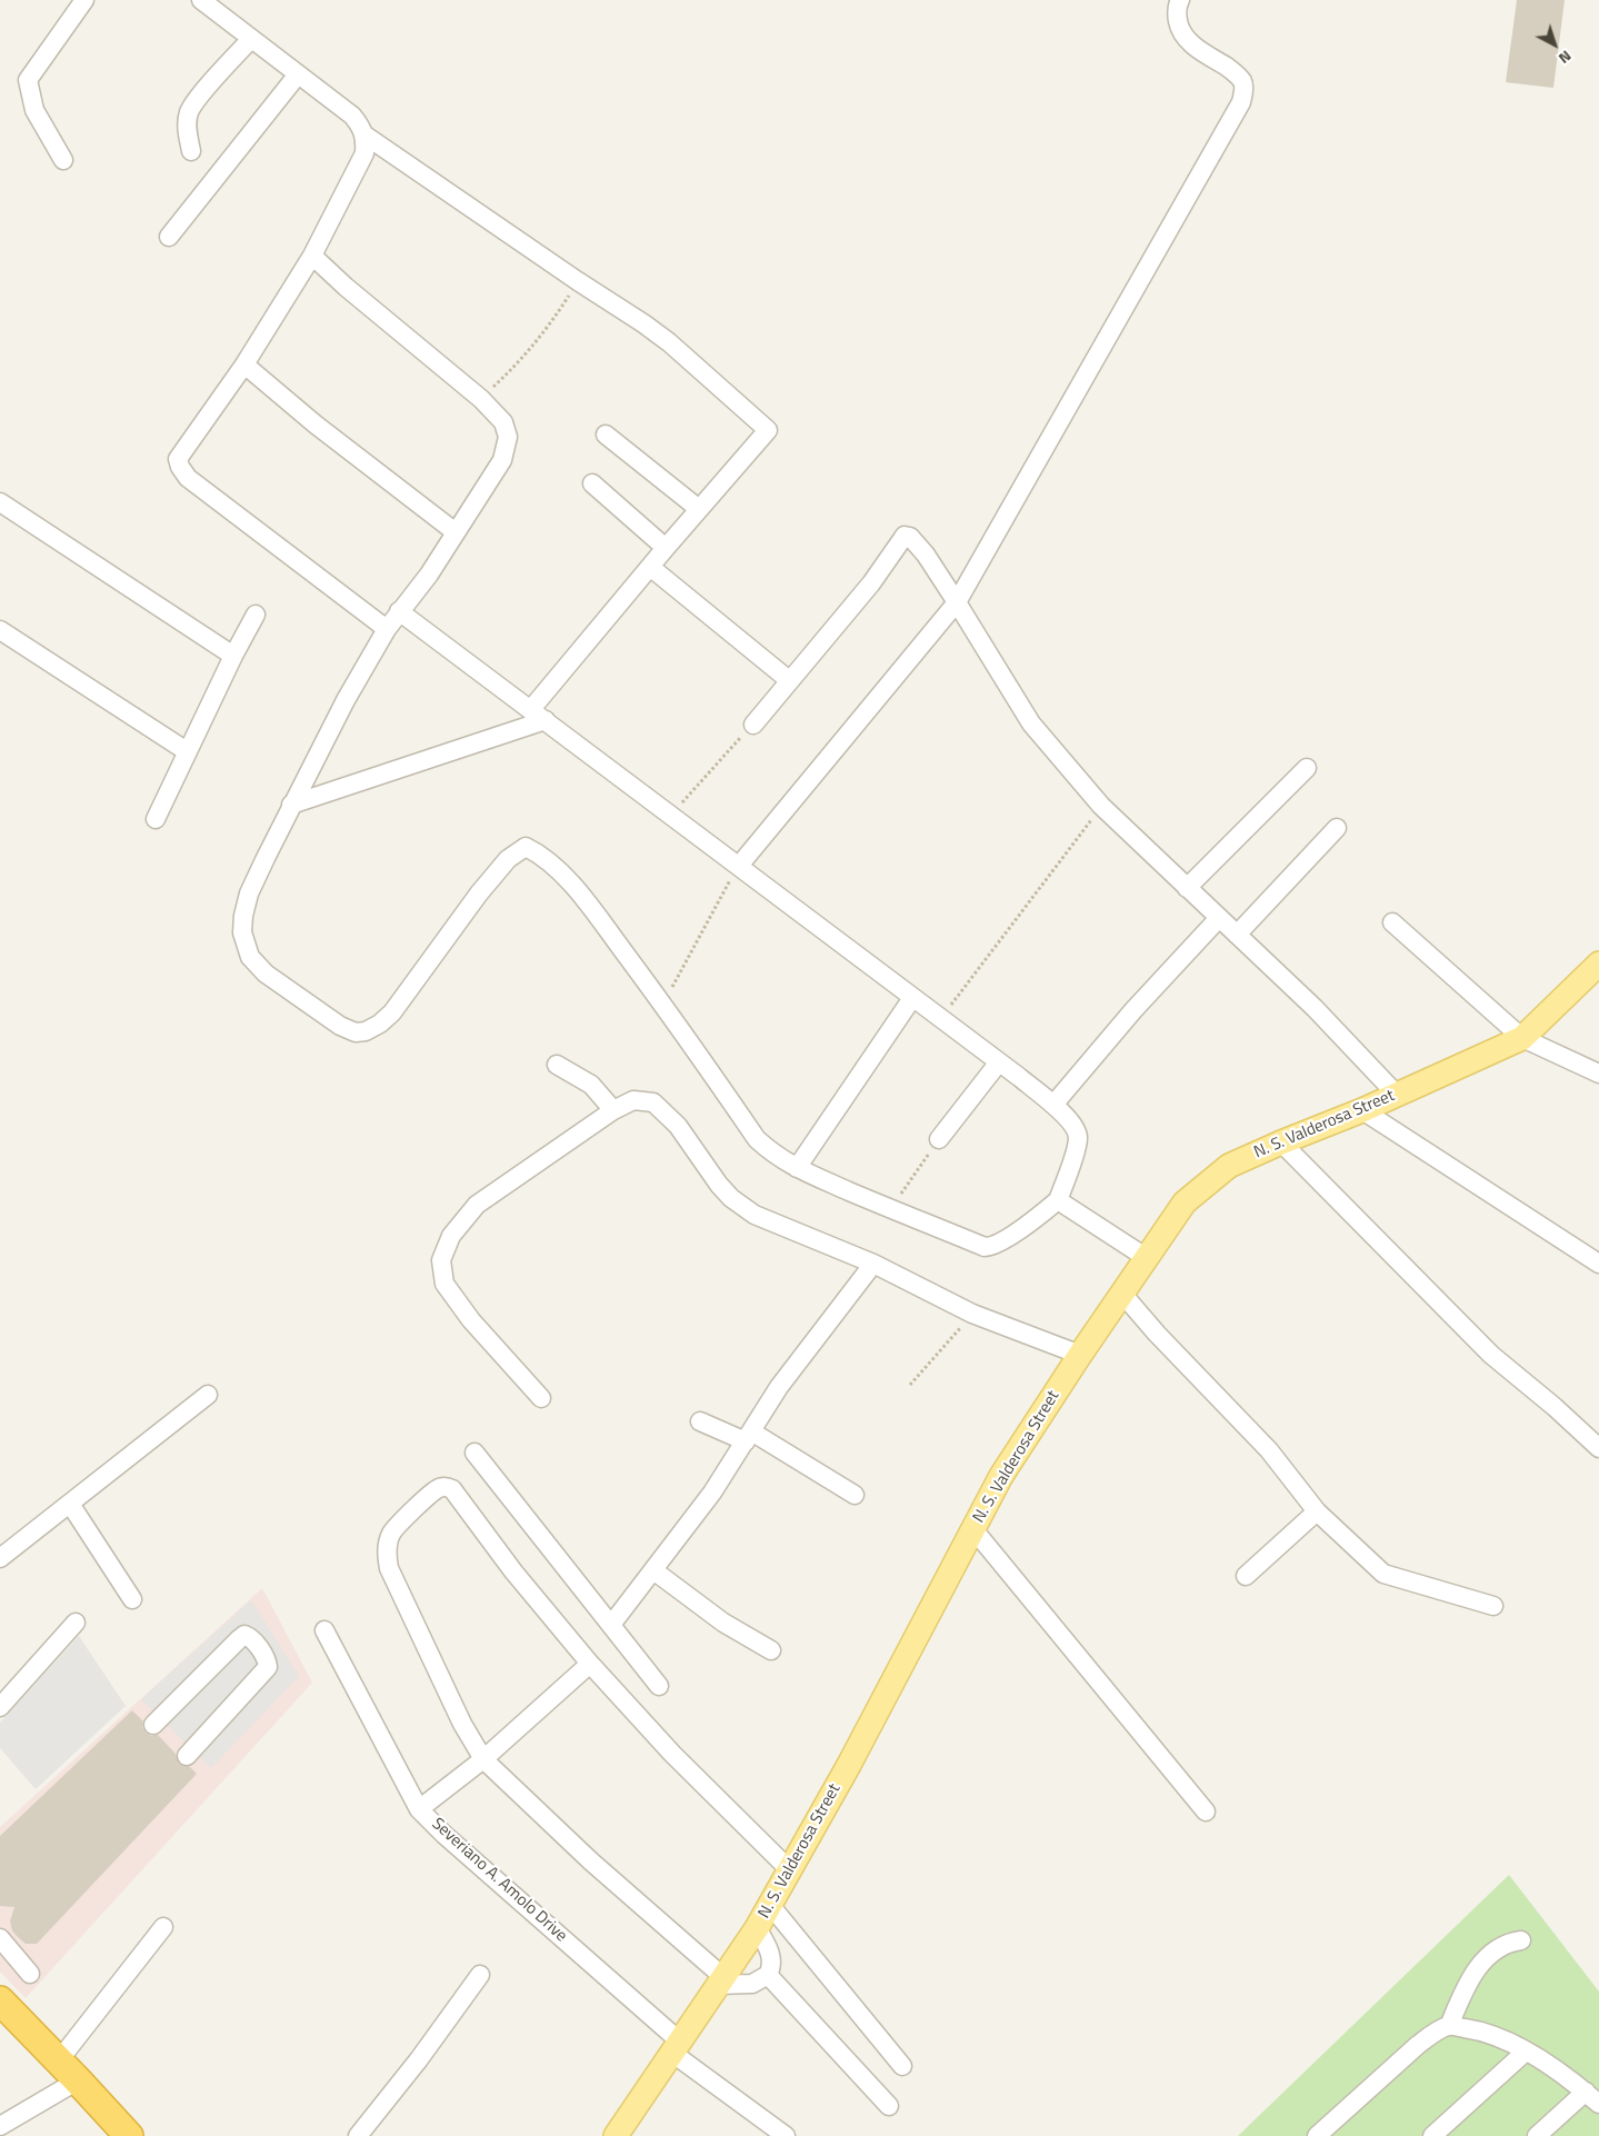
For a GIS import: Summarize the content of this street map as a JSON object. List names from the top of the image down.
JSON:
{
  "streets": {
    "main road": ["N. S. Valderosa Street"],
    "street": ["Severiano A. Amolo Drive"]
  },
  "crossings": [
    ["N. S. Valderosa Street", "Severiano A. Amolo Drive"]
  ],
  "north": "bottom right"
}
